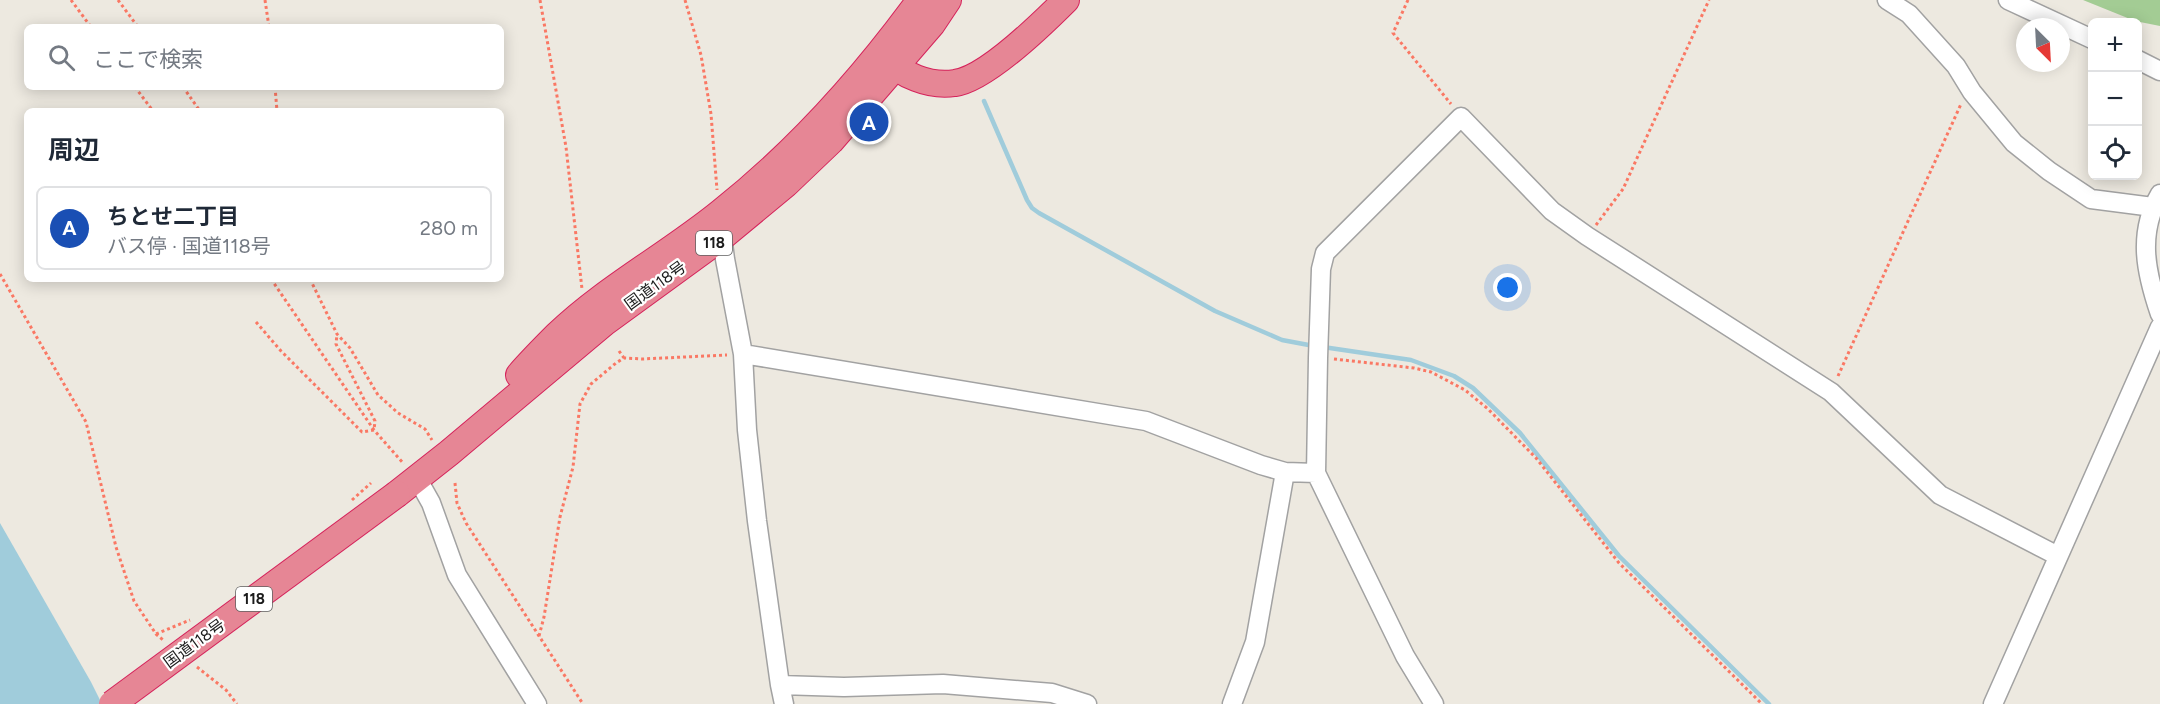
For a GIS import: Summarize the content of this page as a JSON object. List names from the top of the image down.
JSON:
{
  "streets": {
    "highway": ["118", "国道118号"]
  },
  "north": "bottom right",
  "page": {
    "map_buttons": ["+", "−"],
    "search": "ここで検索",
    "pins": "A",
    "heading": "周辺",
    "list": [
      {
        "mark": "A",
        "name": "ちとせ二丁目",
        "note": "バス停 · 国道118号",
        "value": "280 m"
      }
    ]
  }
}
